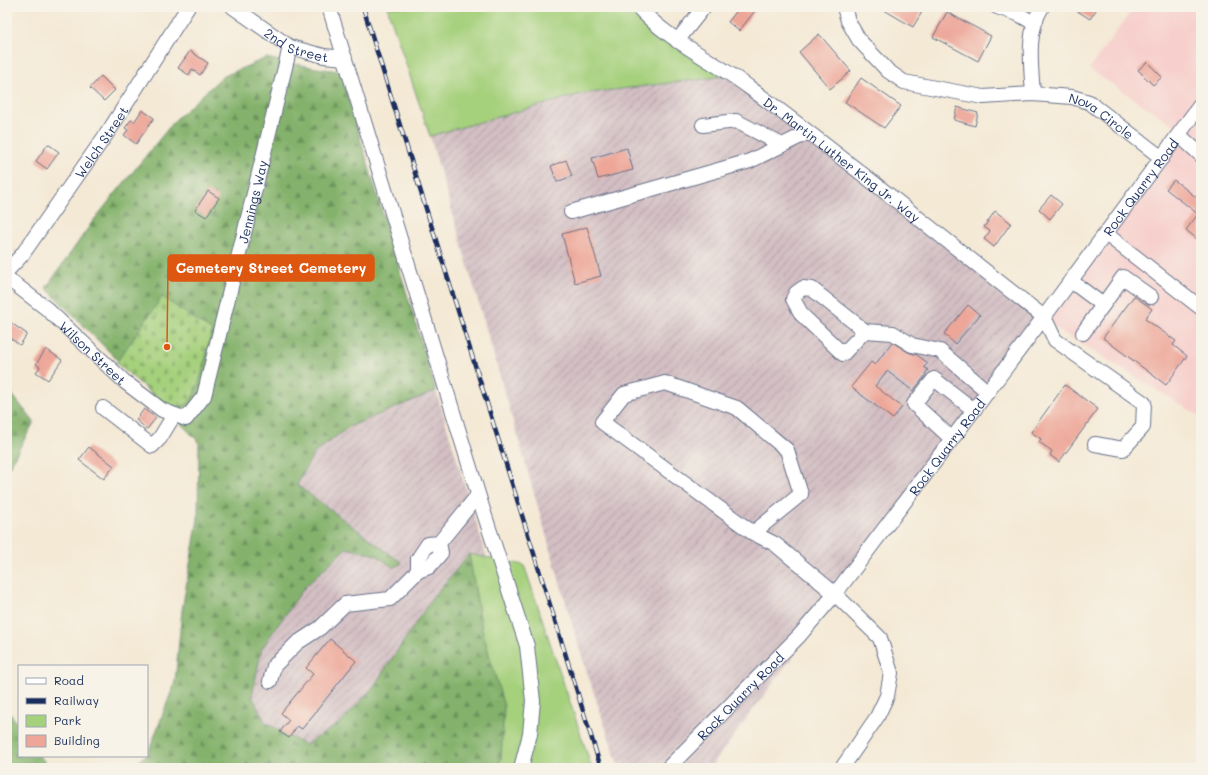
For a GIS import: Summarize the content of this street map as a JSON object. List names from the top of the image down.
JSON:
{
  "streets": {
    "street": [
      "2nd Street",
      "Nova Circle",
      "Welch Street",
      "Dr. Martin Luther King Jr. Way",
      "Rock Quarry Road",
      "Jennings Way",
      "Wilson Street"
    ]
  },
  "crossings": [
    ["2nd Street", "Jennings Way"],
    ["Nova Circle", "Rock Quarry Road"],
    ["Dr. Martin Luther King Jr. Way", "Rock Quarry Road"],
    ["Jennings Way", "Wilson Street"]
  ],
  "places": ["Cemetery Street Cemetery"],
  "legend": [
    "Road",
    "Railway",
    "Park",
    "Building"
  ]
}
